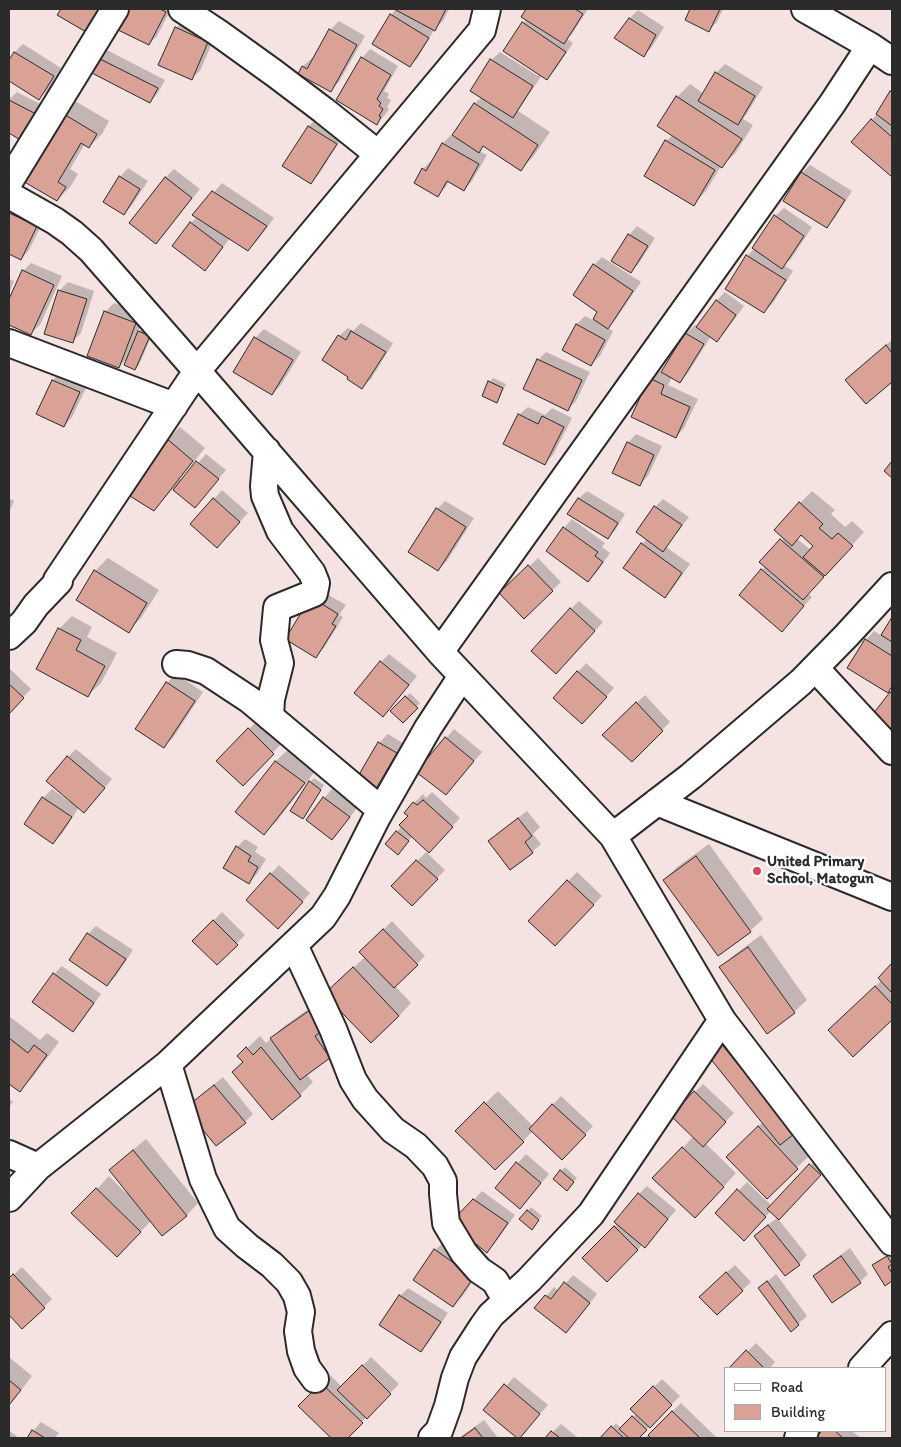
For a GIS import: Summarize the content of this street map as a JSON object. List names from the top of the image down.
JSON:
{
  "places": ["United Primary School, Matogun"],
  "legend": ["Road", "Building"]
}
